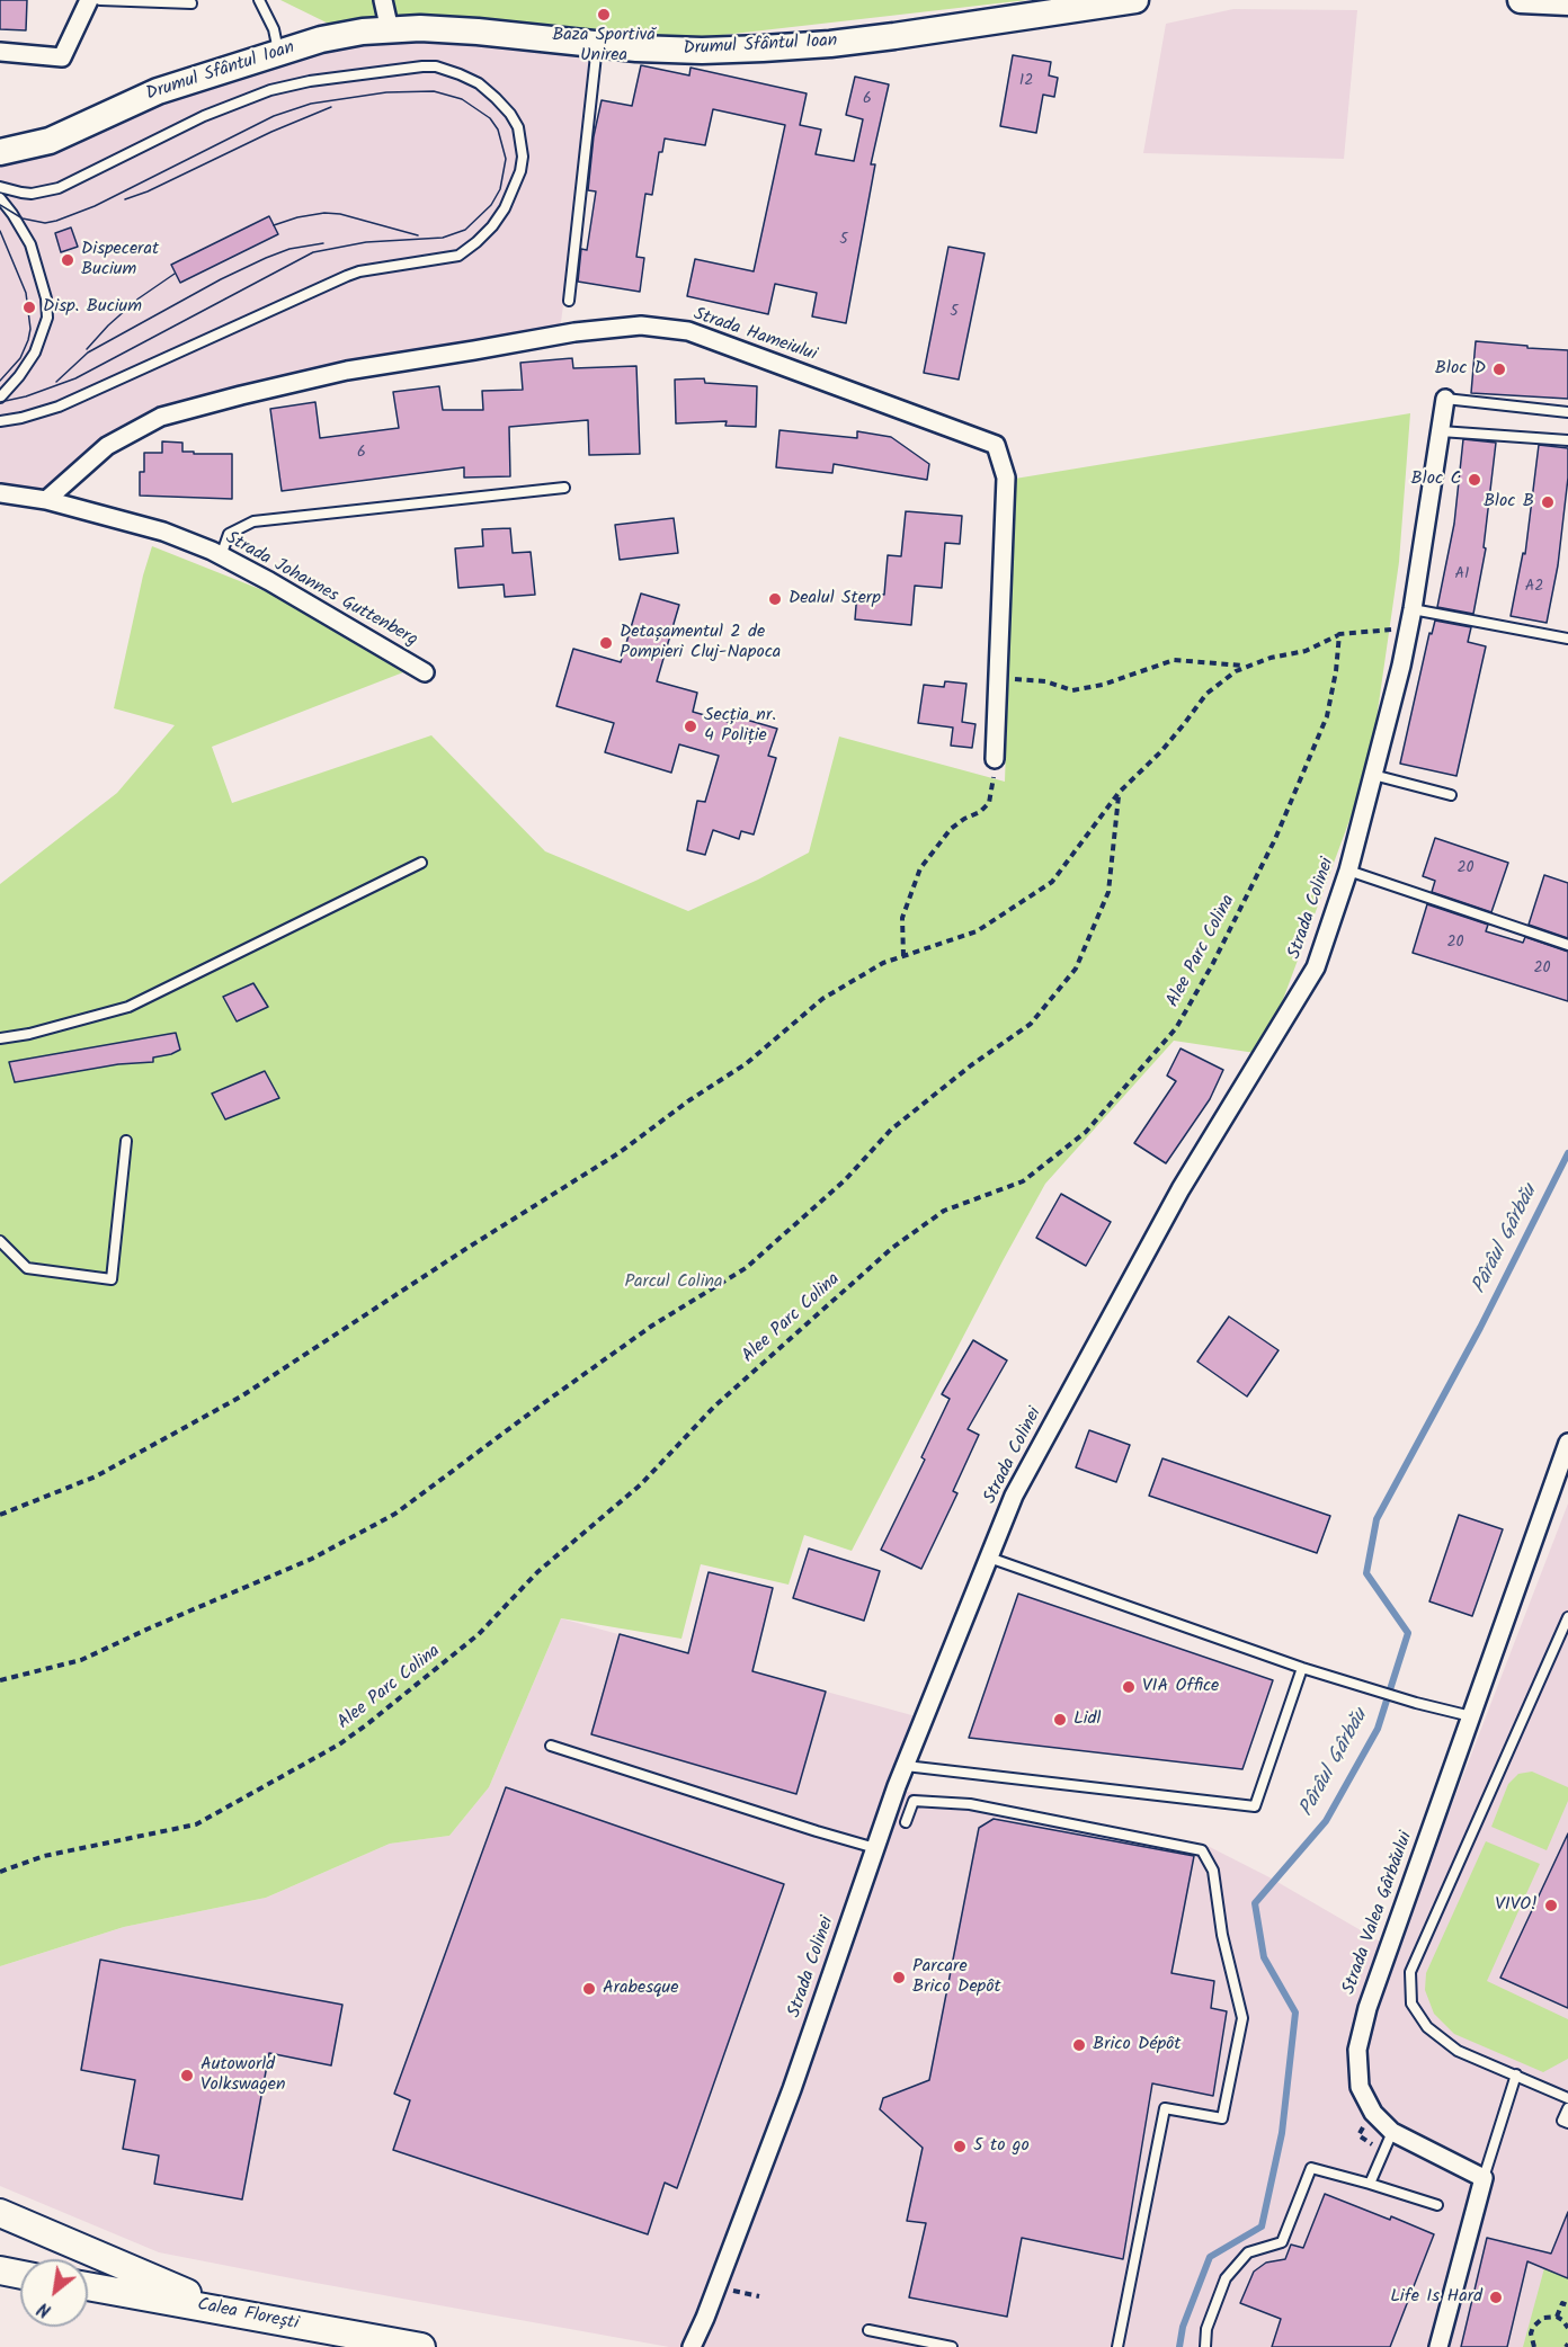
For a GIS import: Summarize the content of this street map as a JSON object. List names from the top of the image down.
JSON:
{
  "streets": {
    "main road": ["Drumul Sfântul Ioan", "Calea Florești"],
    "street": [
      "Strada Hameiului",
      "Strada Johannes Guttenberg",
      "Strada Colinei",
      "Strada Valea Gârbăului"
    ],
    "path": ["Alee Parc Colina"]
  },
  "crossings": [
    ["Strada Hameiului", "Strada Johannes Guttenberg"]
  ],
  "water": ["Pârâul Gârbău"],
  "parks": ["Parcul Colina"],
  "places": [
    "Baza Sportivă Unirea",
    "Dispecerat Bucium",
    "Disp. Bucium",
    "Bloc D",
    "Bloc C",
    "Bloc B",
    "Dealul Sterp",
    "Detașamentul 2 de Pompieri Cluj-Napoca",
    "Secția nr. 4 Poliție",
    "VIA Office",
    "Lidl",
    "VIVO!",
    "Parcare Brico Depôt",
    "Arabesque",
    "Brico Dépôt",
    "Autoworld Volkswagen",
    "5 to go",
    "Life Is Hard"
  ],
  "house_numbers": [
    "12",
    "6",
    "5",
    "5",
    "6",
    "A1",
    "A2",
    "20",
    "20",
    "20"
  ],
  "north": "bottom left"
}
